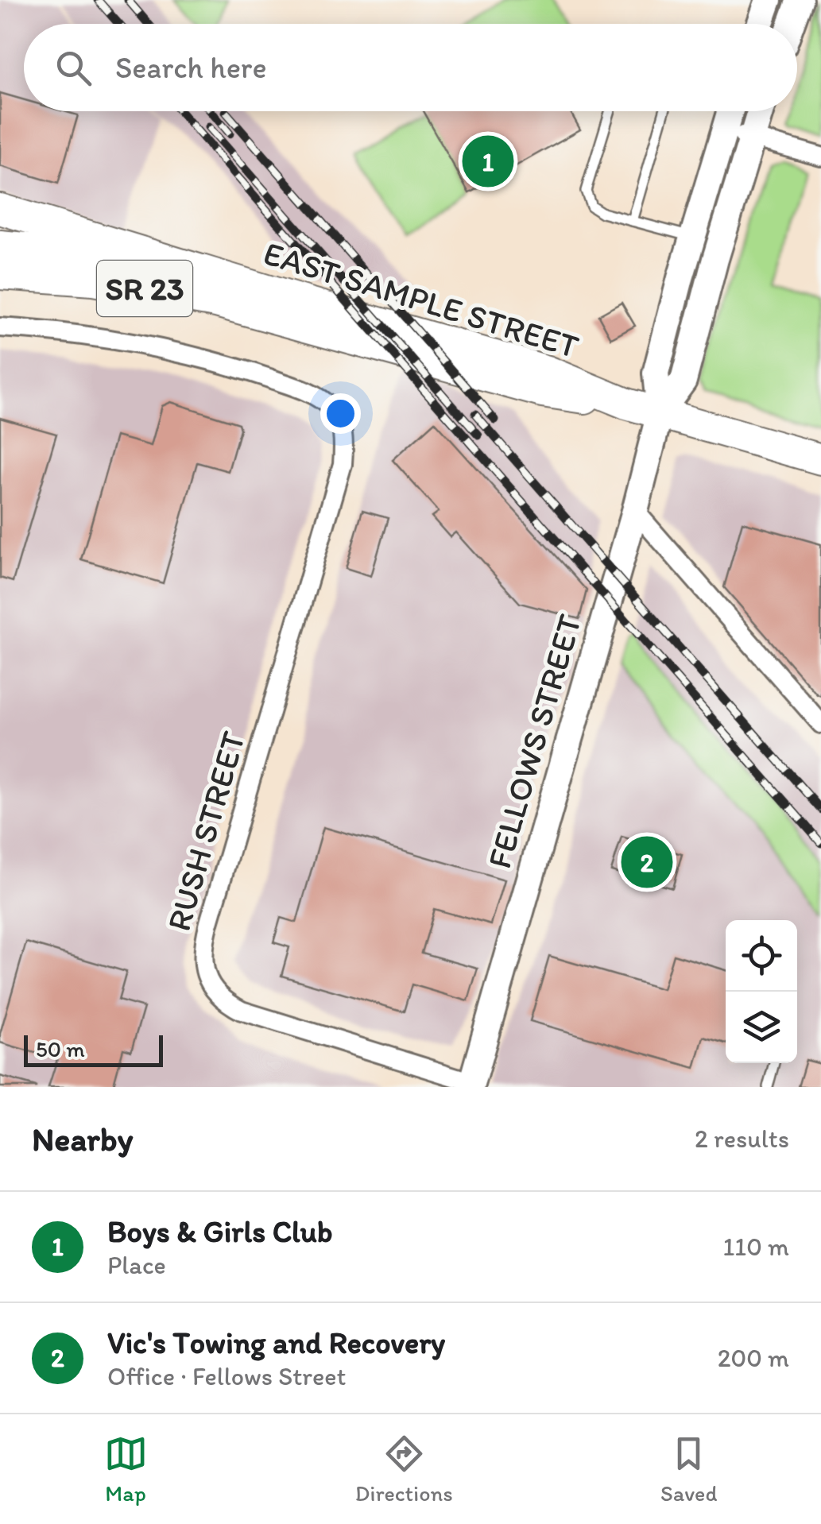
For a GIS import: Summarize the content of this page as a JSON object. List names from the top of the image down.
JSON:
{
  "streets": {
    "main road": ["SR 23", "EAST SAMPLE STREET"],
    "street": ["FELLOWS STREET", "RUSH STREET"]
  },
  "crossings": [
    ["SR 23", "EAST SAMPLE STREET"],
    ["EAST SAMPLE STREET", "FELLOWS STREET"],
    ["FELLOWS STREET", "RUSH STREET"]
  ],
  "scale_bar": "50 m",
  "page": {
    "search": "Search here",
    "pins": ["1", "2"],
    "scale": "50 m",
    "heading": ["Nearby", "2 results"],
    "list": [
      {
        "mark": "1",
        "name": "Boys & Girls Club",
        "note": "Place",
        "value": "110 m"
      },
      {
        "mark": "2",
        "name": "Vic's Towing and Recovery",
        "note": "Office · Fellows Street",
        "value": "200 m"
      }
    ],
    "nav": ["Map", "Directions", "Saved"]
  }
}
